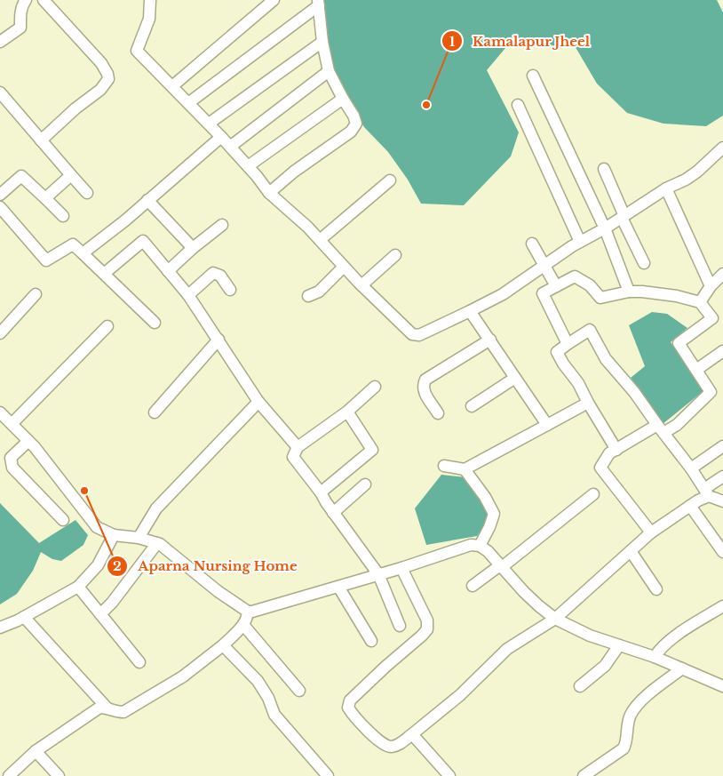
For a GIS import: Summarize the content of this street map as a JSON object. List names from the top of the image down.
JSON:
{
  "places": ["Kamalapur Jheel", "Aparna Nursing Home"]
}
